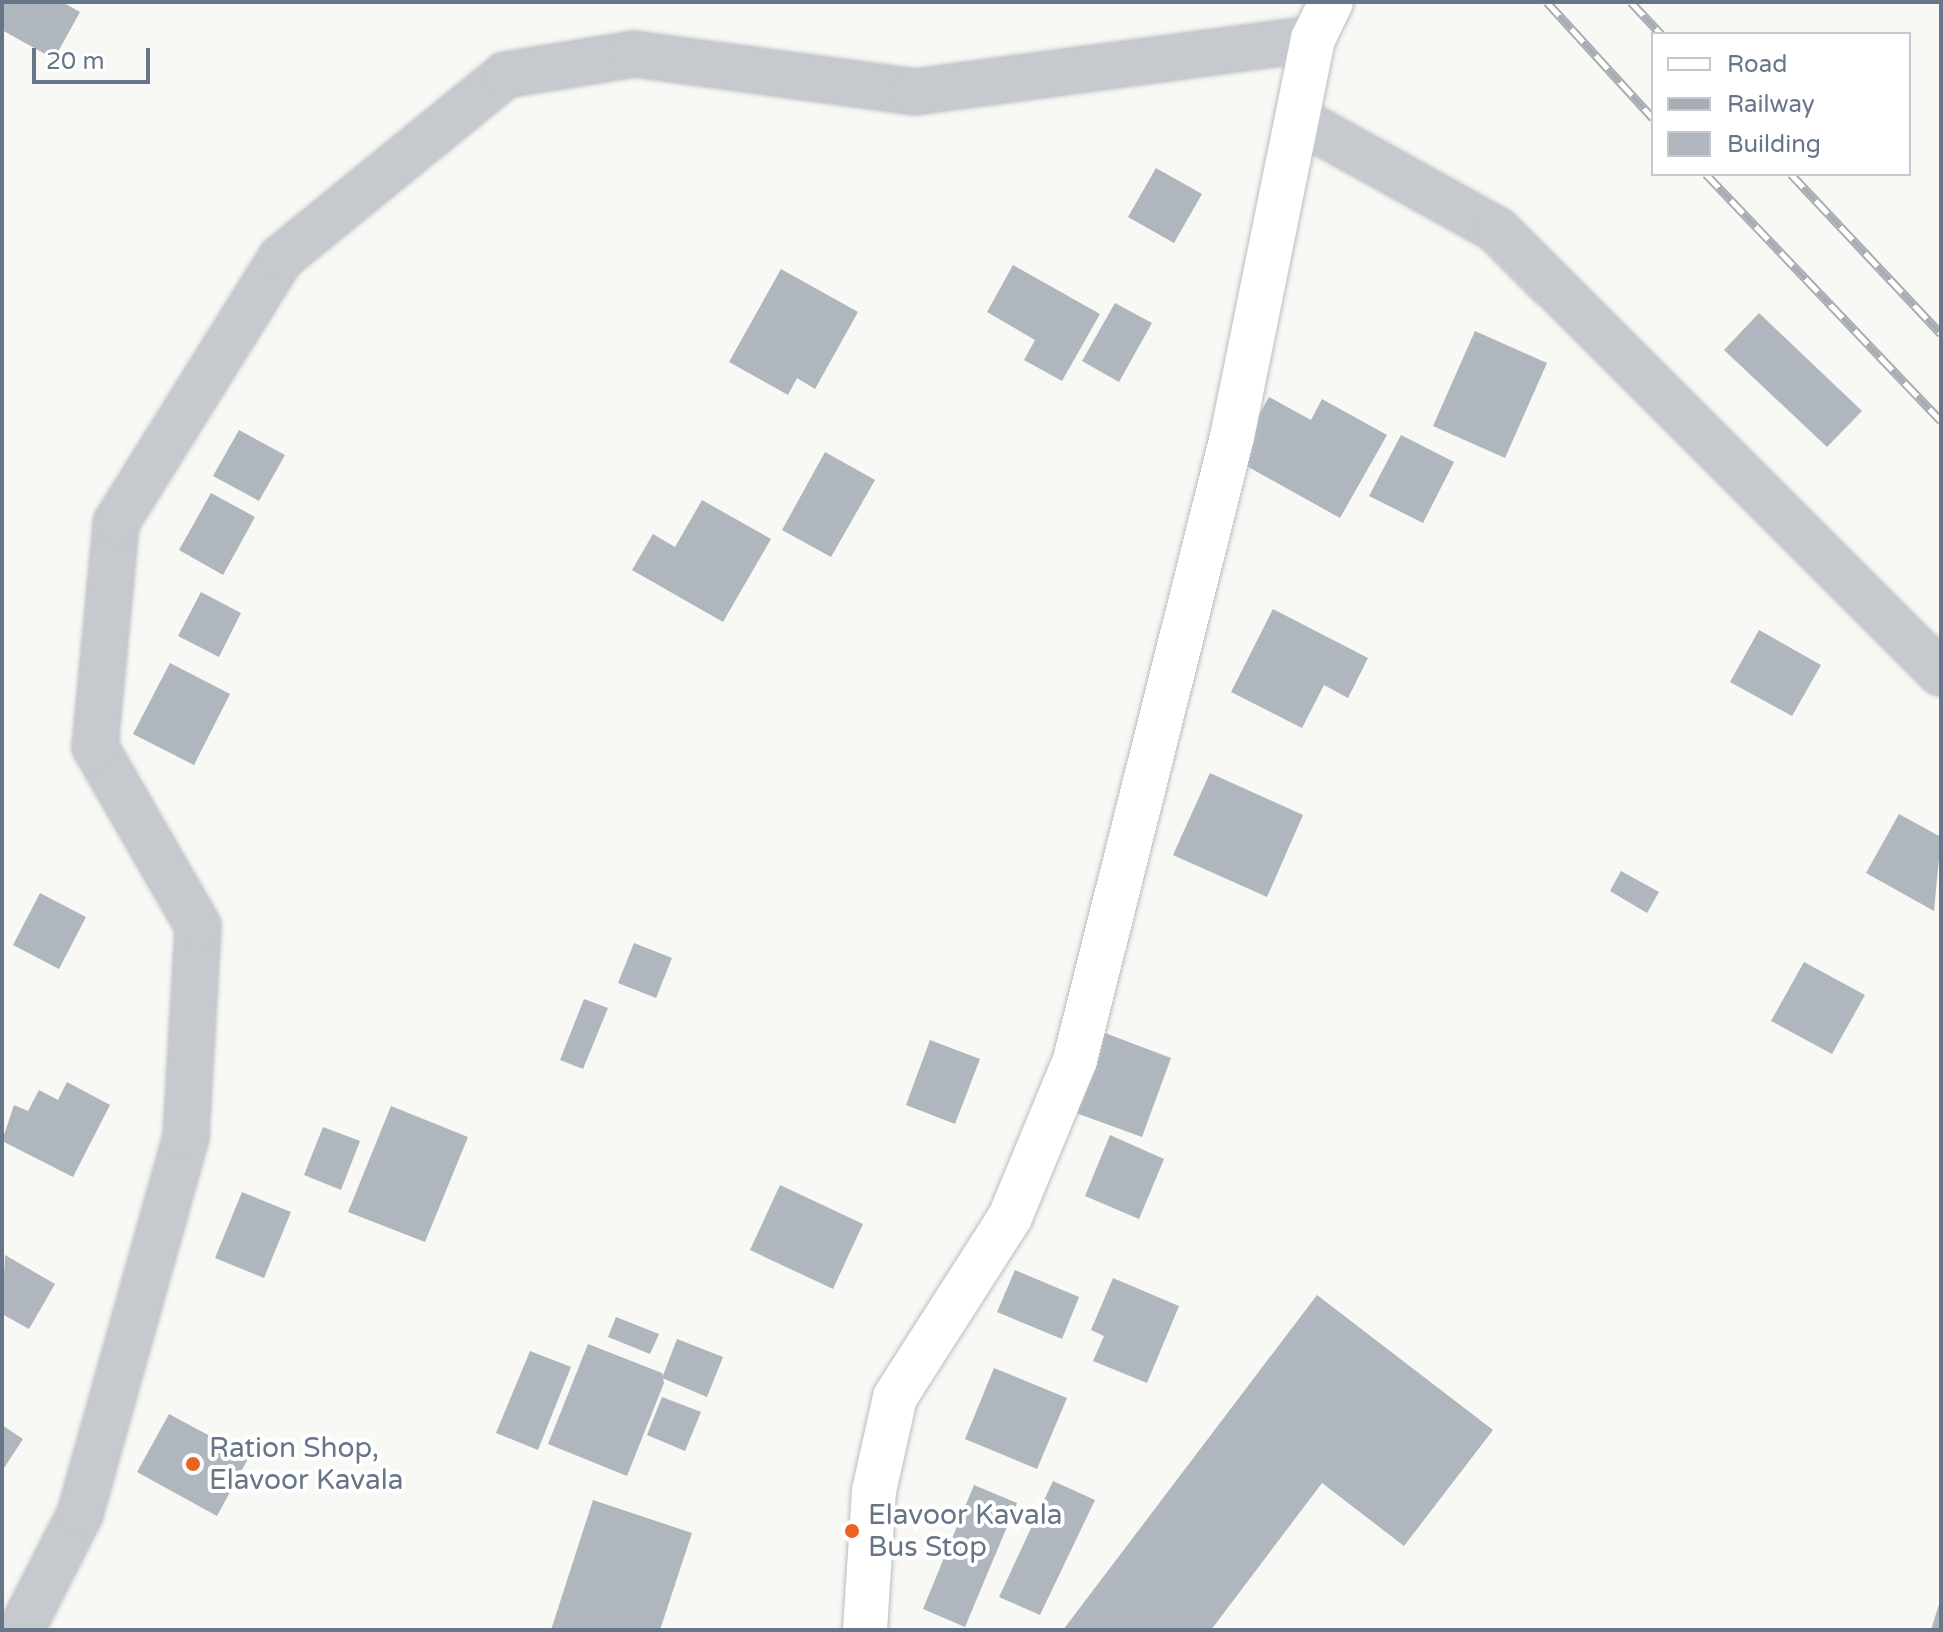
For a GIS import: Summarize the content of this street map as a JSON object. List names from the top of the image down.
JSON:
{
  "places": ["Ration Shop, Elavoor Kavala", "Elavoor Kavala Bus Stop"],
  "legend": ["Road", "Railway", "Building"],
  "scale_bar": "20 m"
}
